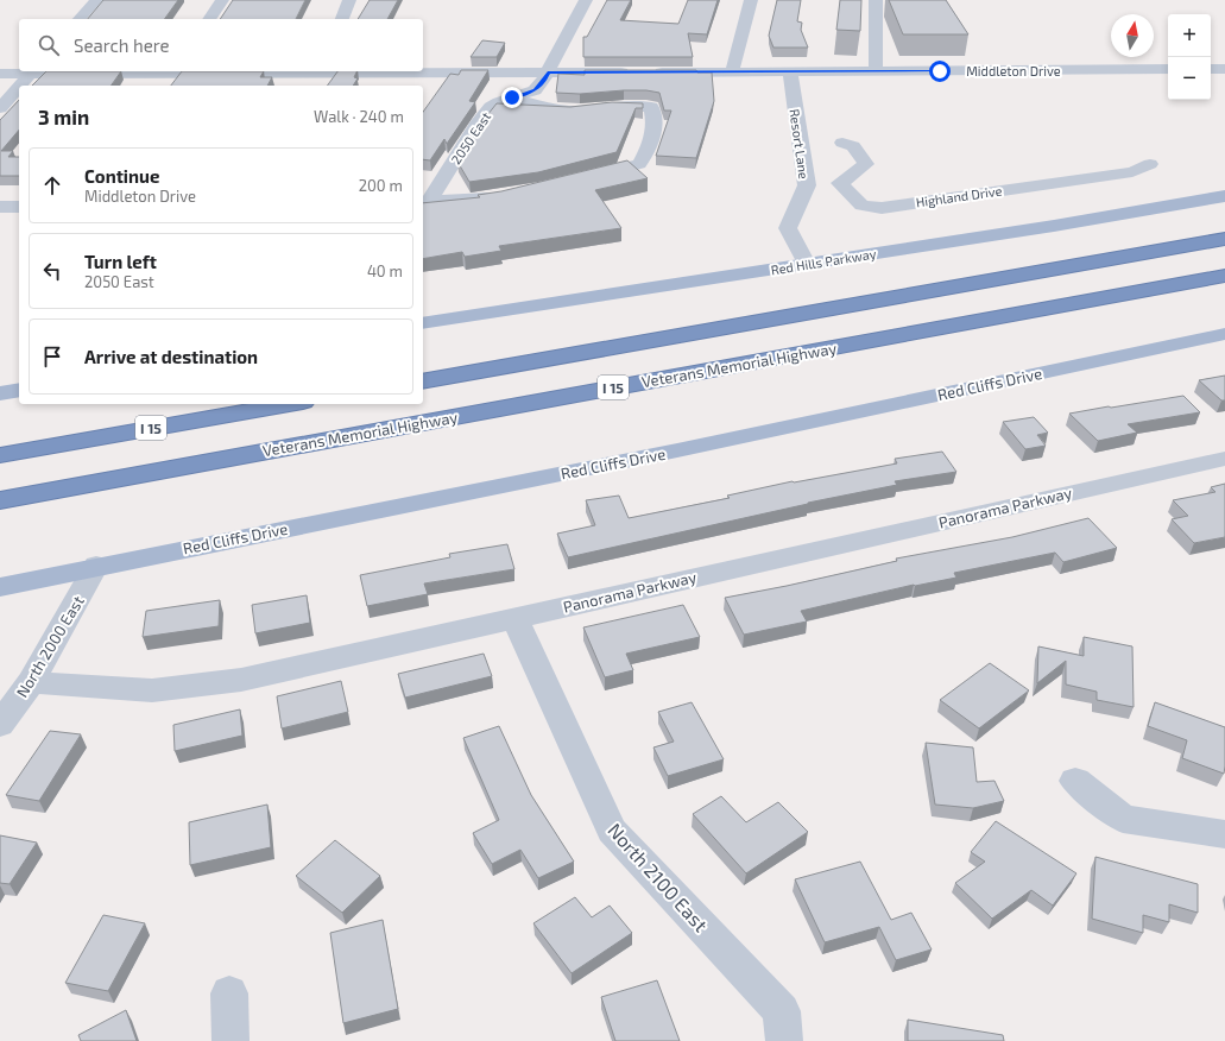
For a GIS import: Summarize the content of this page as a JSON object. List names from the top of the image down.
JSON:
{
  "streets": {
    "highway": ["Veterans Memorial Highway", "I 15"],
    "main road": ["Red Hills Parkway", "Red Cliffs Drive"],
    "street": [
      "Middleton Drive",
      "2050 East",
      "Resort Lane",
      "Highland Drive",
      "Panorama Parkway",
      "North 2000 East",
      "North 2100 East"
    ]
  },
  "crossings": [
    ["Middleton Drive", "2050 East"],
    ["Middleton Drive", "Resort Lane"],
    ["Resort Lane", "Red Hills Parkway"],
    ["Red Cliffs Drive", "North 2000 East"],
    ["Panorama Parkway", "North 2000 East"],
    ["Panorama Parkway", "North 2100 East"]
  ],
  "north": "top",
  "page": {
    "map_buttons": ["+", "−"],
    "search": "Search here",
    "heading": ["3 min", "Walk · 240 m"],
    "list": [
      ["Continue", "Middleton Drive", "200 m"],
      ["Turn left", "2050 East", "40 m"],
      "Arrive at destination"
    ]
  }
}
